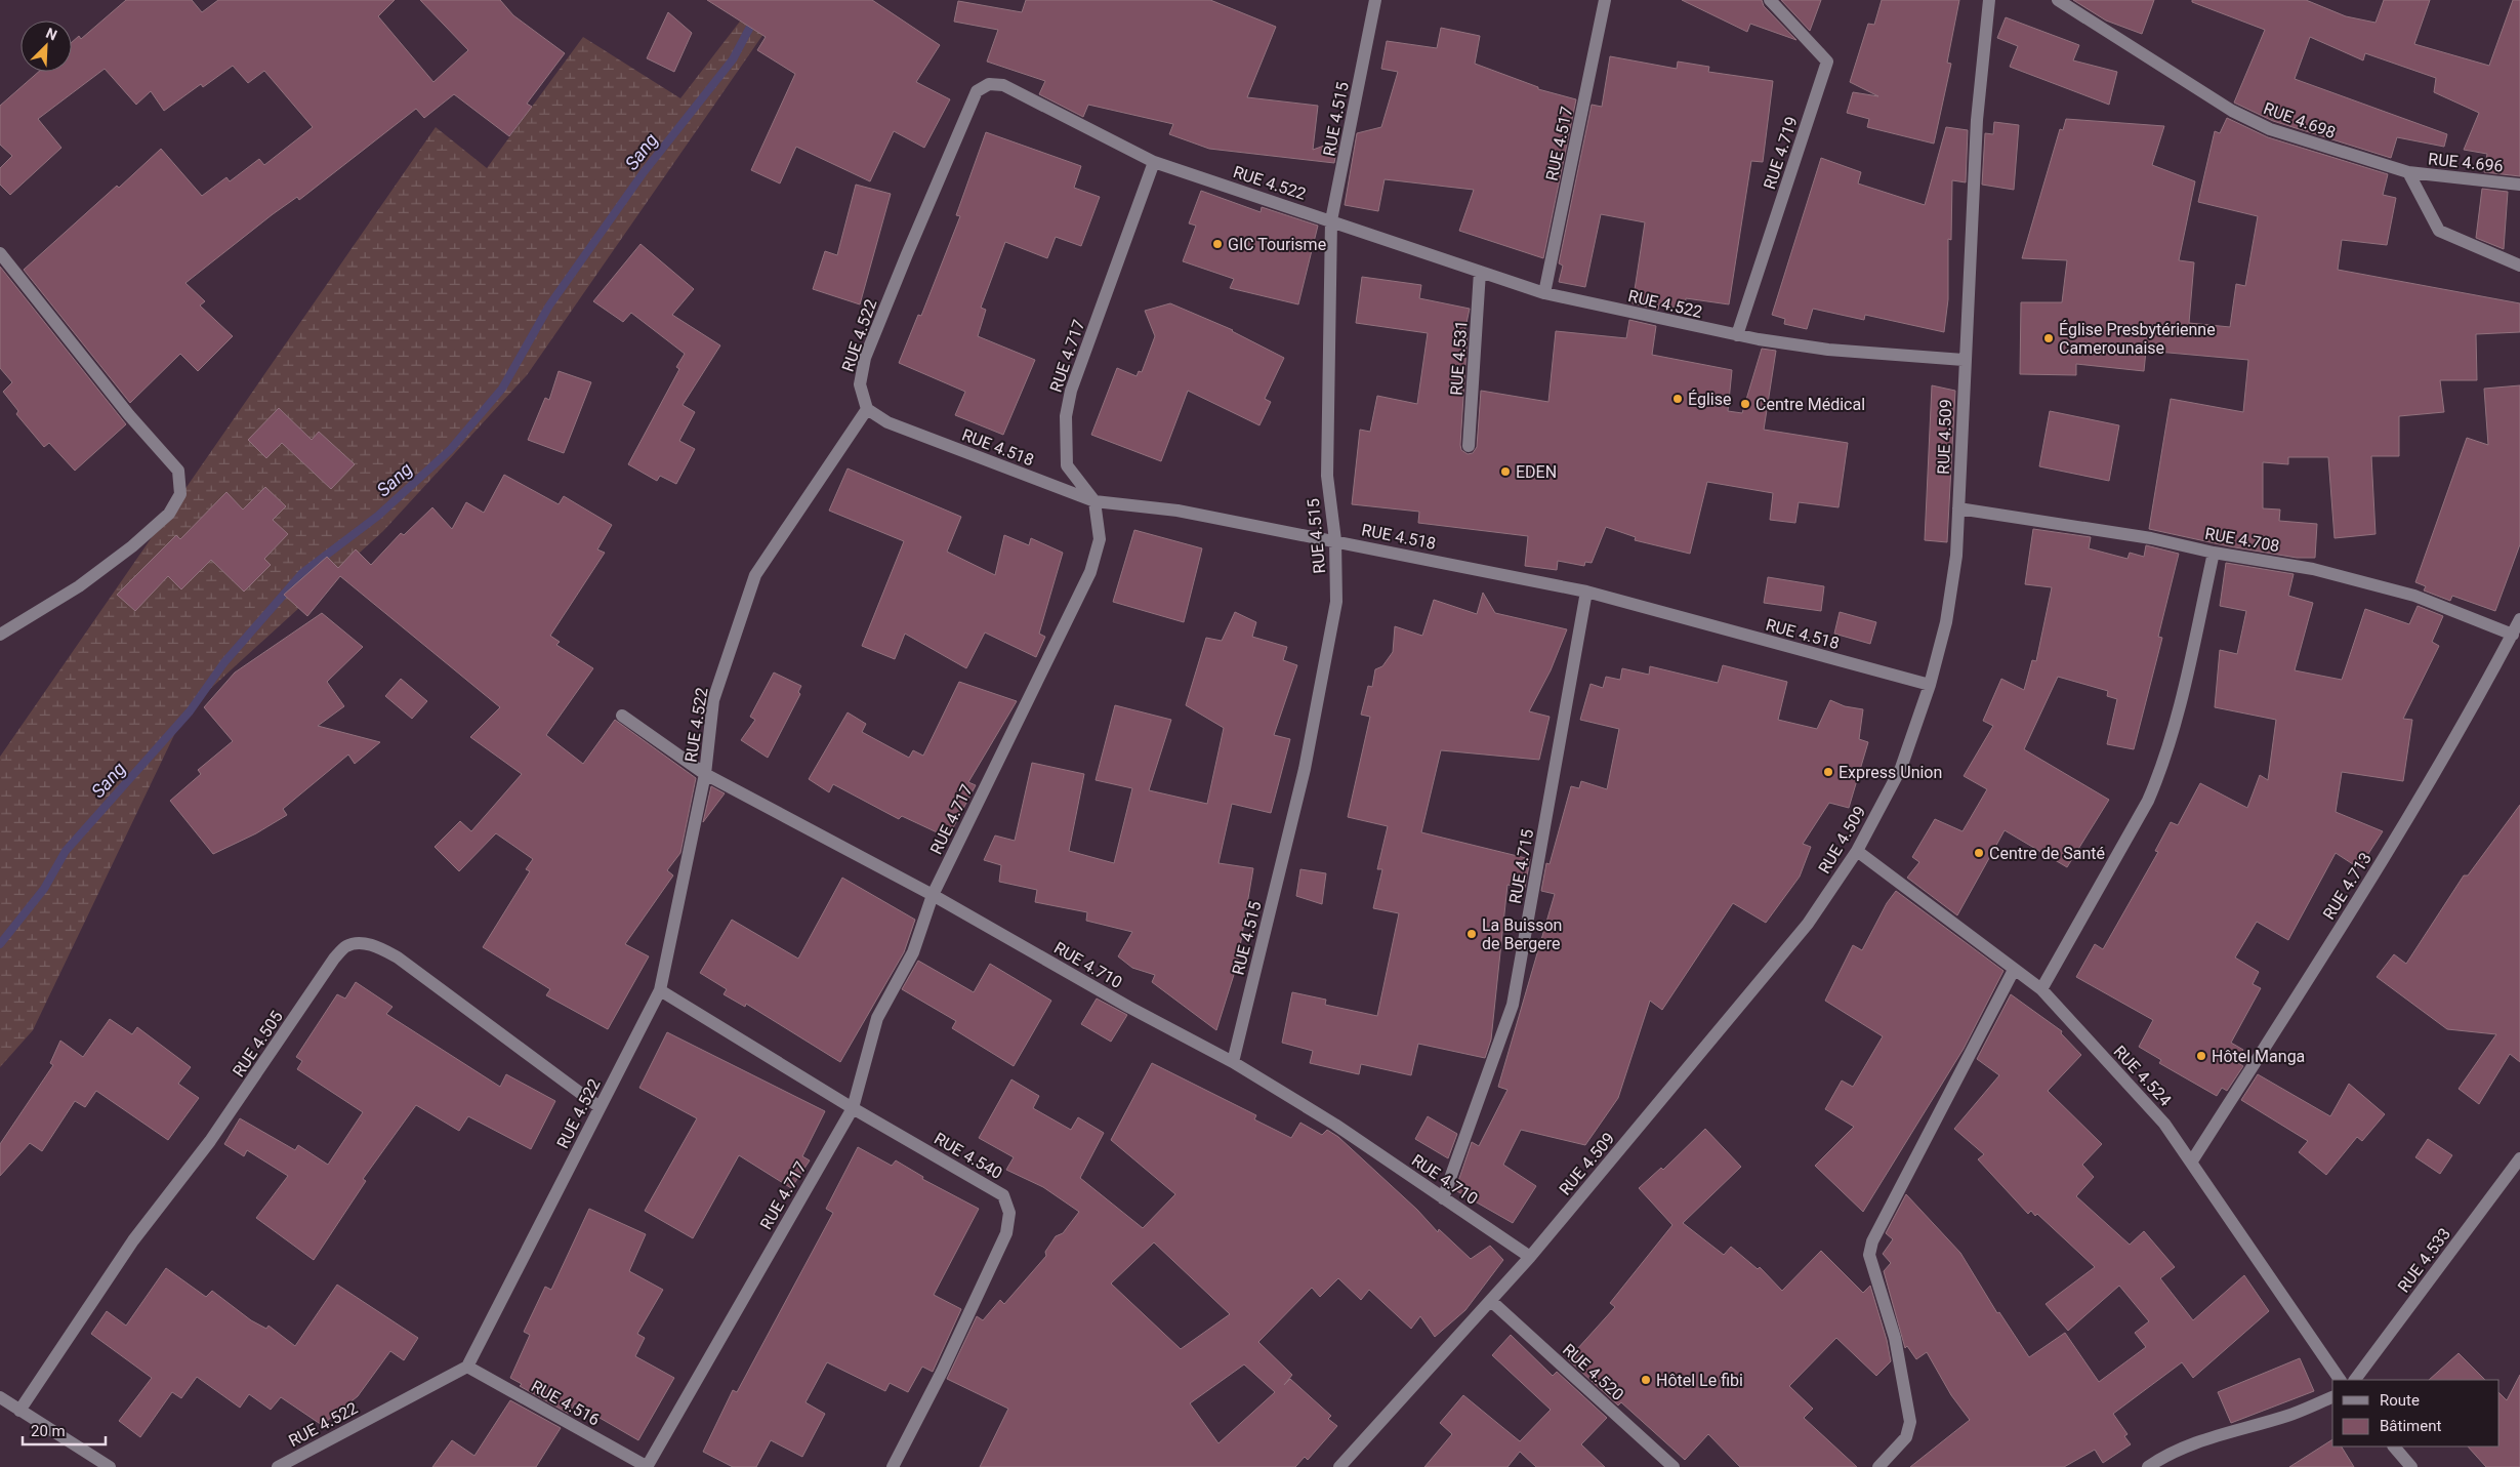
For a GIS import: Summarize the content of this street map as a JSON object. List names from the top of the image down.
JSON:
{
  "streets": {
    "street": [
      "RUE 4.515",
      "RUE 4.698",
      "RUE 4.517",
      "RUE 4.719",
      "RUE 4.696",
      "RUE 4.522",
      "RUE 4.717",
      "RUE 4.531",
      "RUE 4.509",
      "RUE 4.518",
      "RUE 4.708",
      "RUE 4.715",
      "RUE 4.713",
      "RUE 4.710",
      "RUE 4.505",
      "RUE 4.524",
      "RUE 4.540",
      "RUE 4.533",
      "RUE 4.520",
      "RUE 4.516"
    ]
  },
  "crossings": [
    ["RUE 4.515", "RUE 4.522"],
    ["RUE 4.515", "RUE 4.518"],
    ["RUE 4.515", "RUE 4.710"],
    ["RUE 4.698", "RUE 4.696"],
    ["RUE 4.517", "RUE 4.522"],
    ["RUE 4.719", "RUE 4.522"],
    ["RUE 4.522", "RUE 4.717"],
    ["RUE 4.522", "RUE 4.531"],
    ["RUE 4.522", "RUE 4.509"],
    ["RUE 4.522", "RUE 4.518"],
    ["RUE 4.522", "RUE 4.710"],
    ["RUE 4.522", "RUE 4.505"],
    ["RUE 4.522", "RUE 4.540"],
    ["RUE 4.522", "RUE 4.516"],
    ["RUE 4.717", "RUE 4.518"],
    ["RUE 4.717", "RUE 4.710"],
    ["RUE 4.717", "RUE 4.540"],
    ["RUE 4.717", "RUE 4.516"],
    ["RUE 4.509", "RUE 4.518"],
    ["RUE 4.509", "RUE 4.708"],
    ["RUE 4.509", "RUE 4.710"],
    ["RUE 4.509", "RUE 4.524"],
    ["RUE 4.509", "RUE 4.520"],
    ["RUE 4.518", "RUE 4.715"],
    ["RUE 4.708", "RUE 4.713"],
    ["RUE 4.715", "RUE 4.710"],
    ["RUE 4.713", "RUE 4.524"]
  ],
  "water": ["Sang"],
  "places": [
    "GIC Tourisme",
    "Église Presbytérienne Camerounaise",
    "Église",
    "Centre Médical",
    "EDEN",
    "Express Union",
    "Centre de Santé",
    "La Buisson de Bergere",
    "Hôtel Manga",
    "Hôtel Le fibi"
  ],
  "legend": ["Route", "Bâtiment"],
  "scale_bar": "20 m",
  "north": "top right"
}
